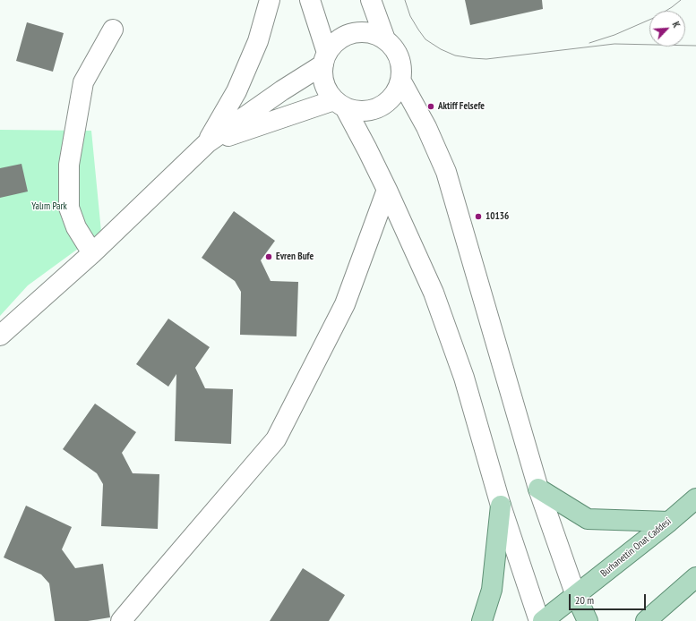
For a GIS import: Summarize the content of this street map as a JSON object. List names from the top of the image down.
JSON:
{
  "streets": {
    "main road": ["Burhanettin Onat Caddesi"]
  },
  "parks": ["Yalım Park"],
  "places": ["Aktiff Felsefe", "10136", "Evren Bufe"],
  "scale_bar": "20 m",
  "north": "top right"
}
